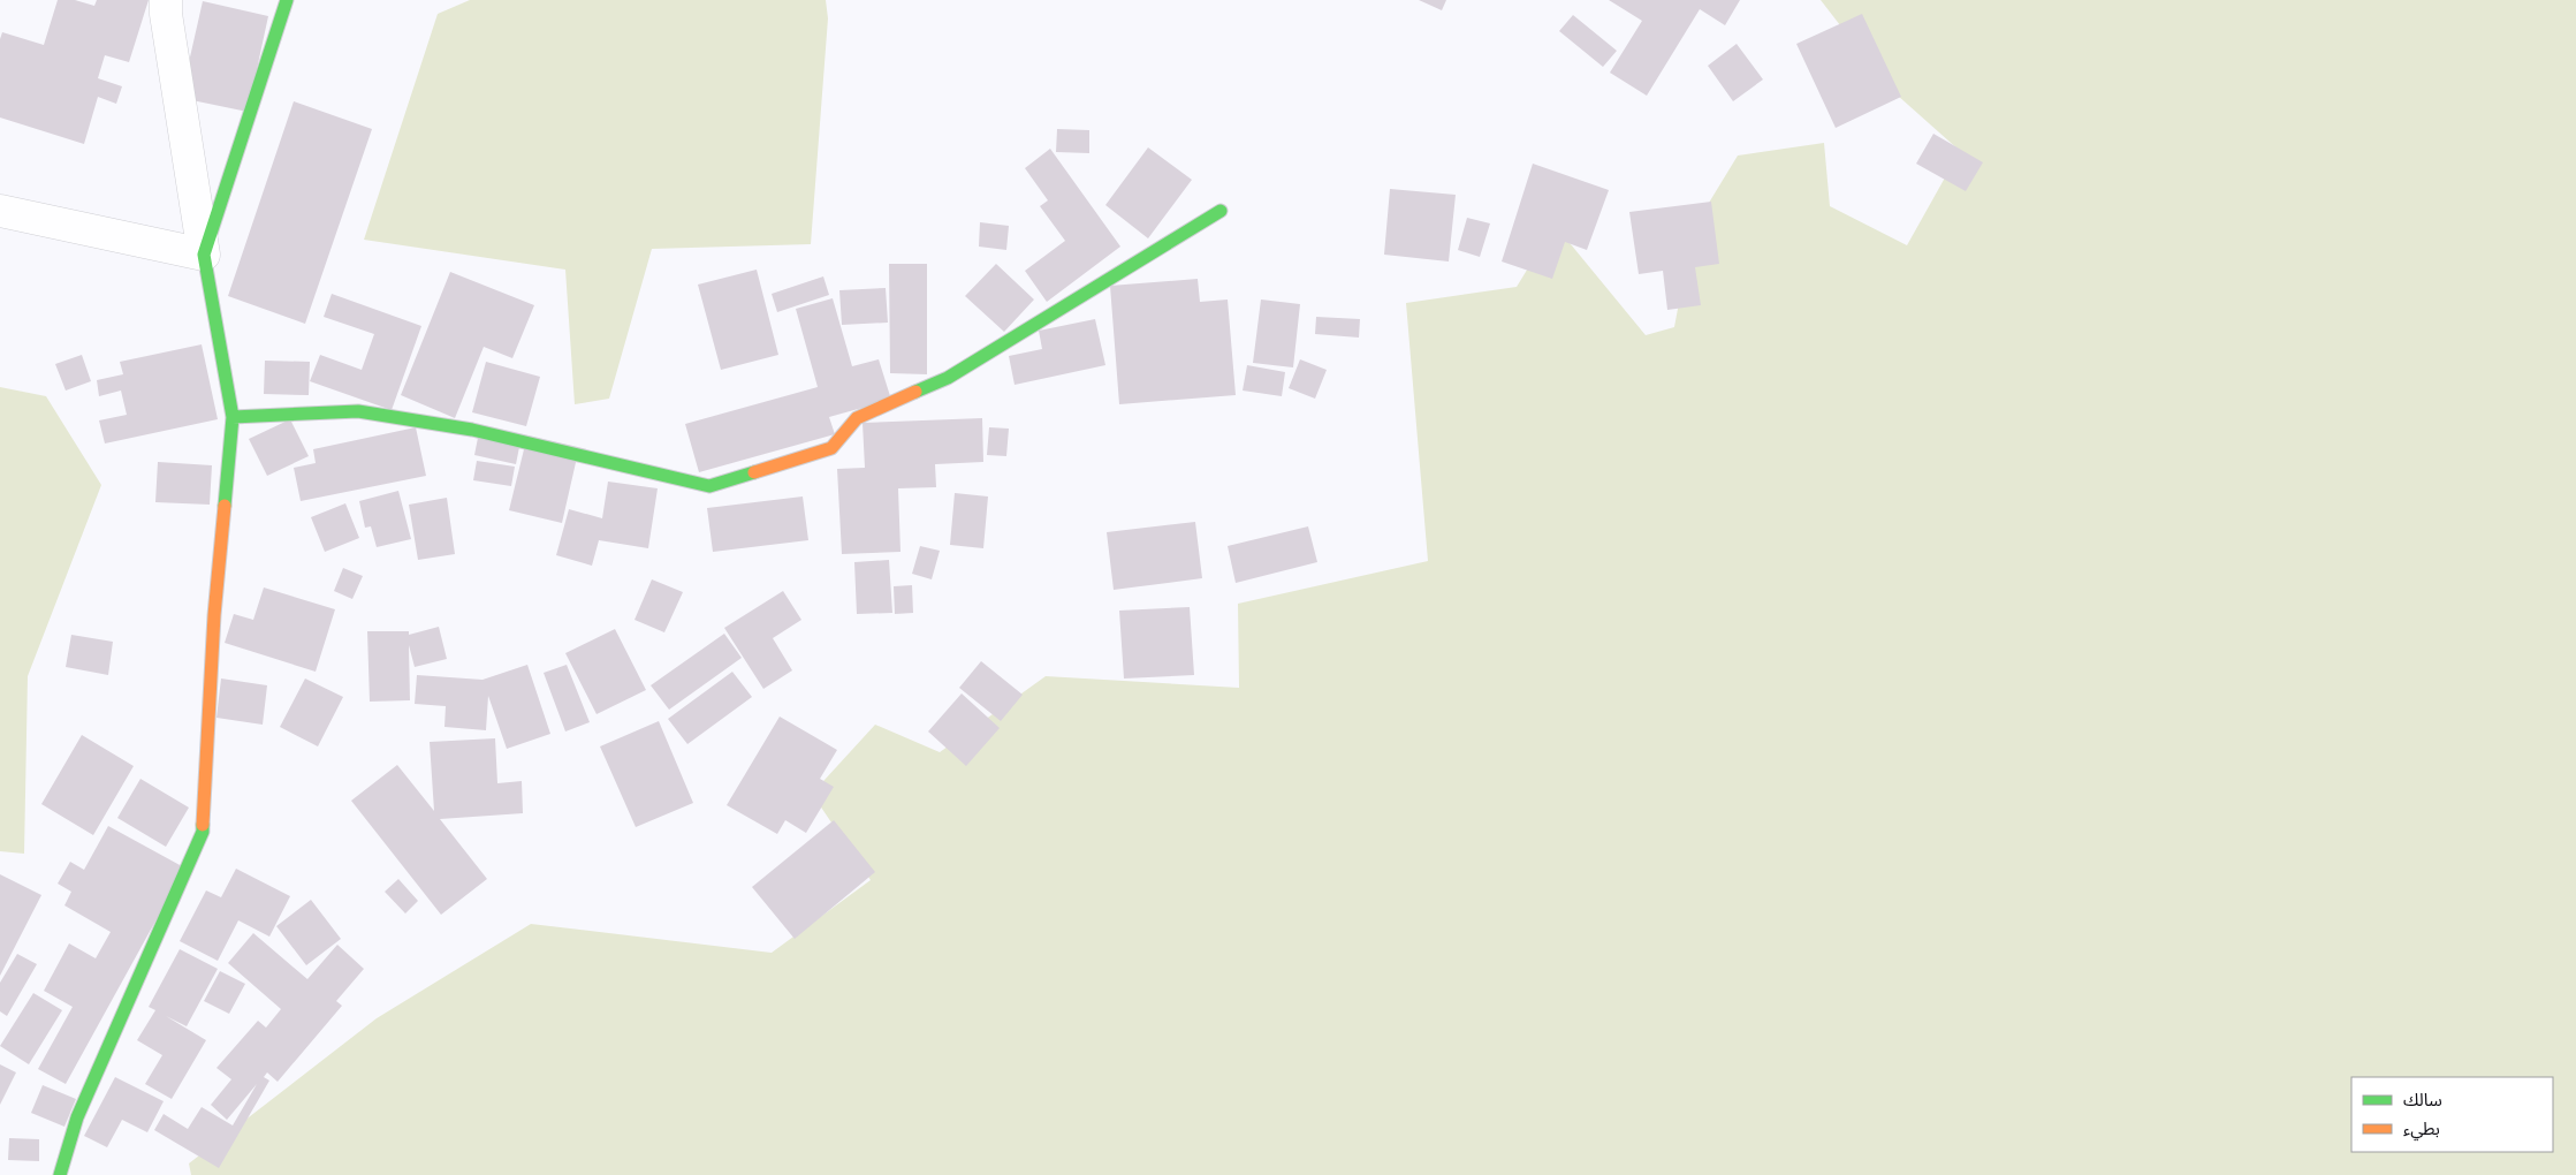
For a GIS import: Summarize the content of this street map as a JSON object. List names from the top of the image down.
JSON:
{
  "legend": ["سالك", "بطيء"]
}
